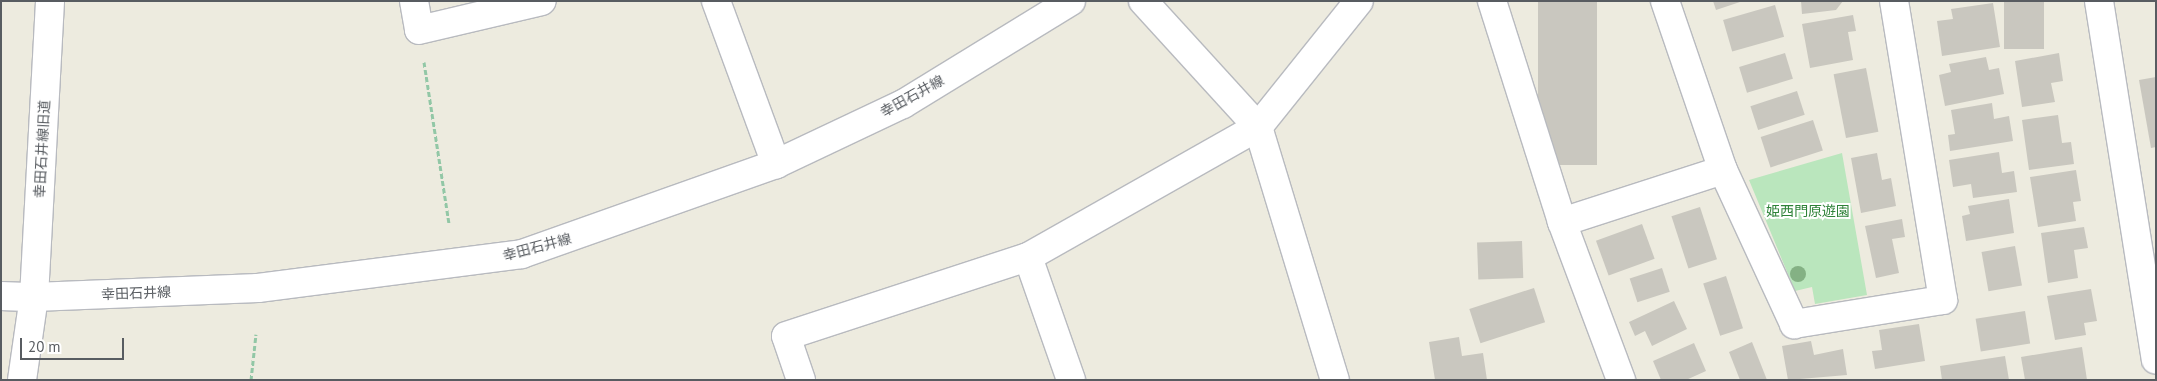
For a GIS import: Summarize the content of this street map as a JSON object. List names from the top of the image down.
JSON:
{
  "streets": {
    "street": ["幸田石井線", "幸田石井線旧道"]
  },
  "crossings": [
    ["幸田石井線", "幸田石井線旧道"]
  ],
  "parks": ["姫西門原遊園"],
  "scale_bar": "20 m"
}
